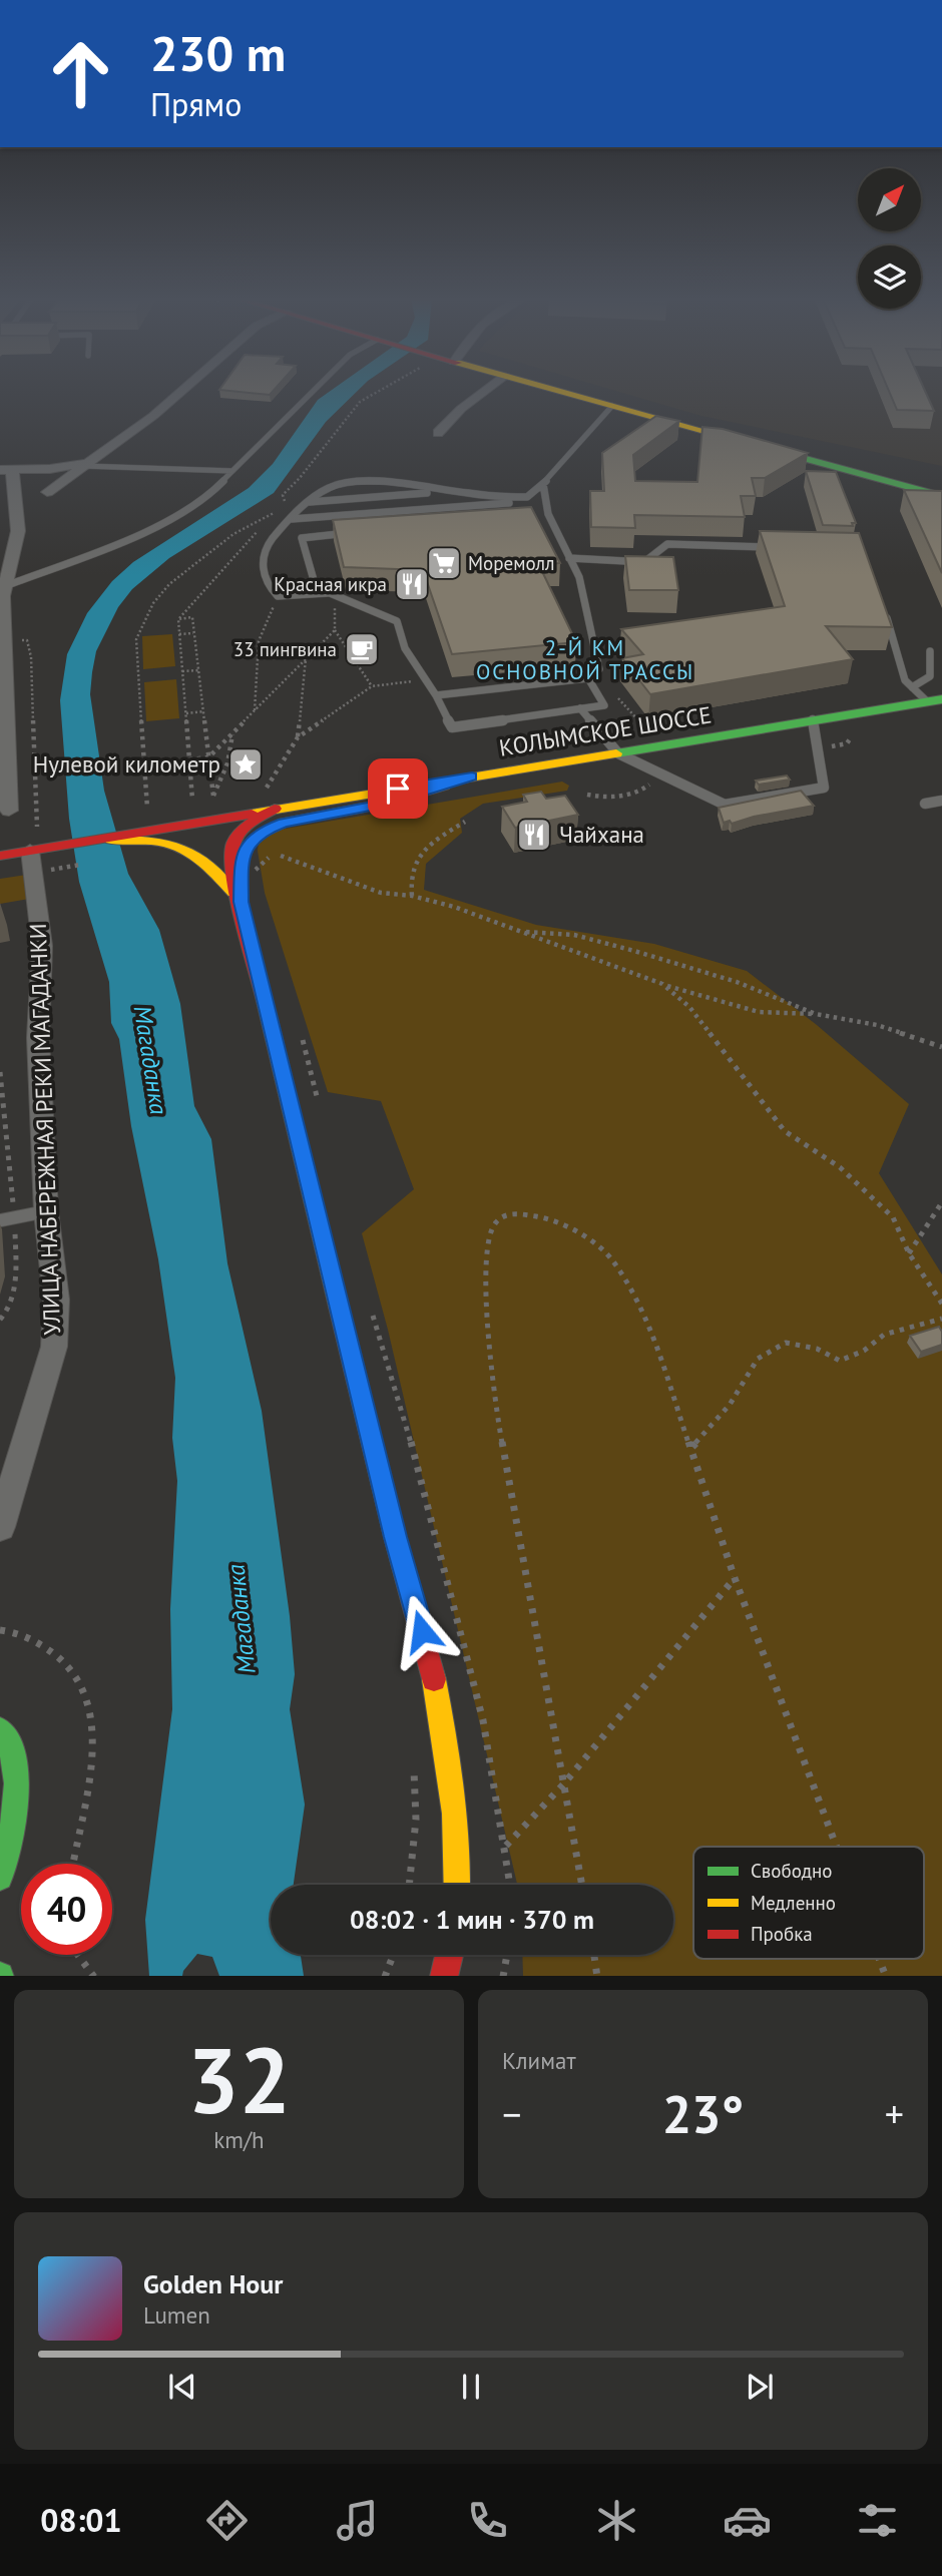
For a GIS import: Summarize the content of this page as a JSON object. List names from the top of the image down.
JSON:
{
  "streets": {
    "main road": ["КОЛЫМСКОЕ ШОССЕ"],
    "street": ["УЛИЦА НАБЕРЕЖНАЯ РЕКИ МАГАДАНКИ"]
  },
  "crossings": [
    ["КОЛЫМСКОЕ ШОССЕ", "УЛИЦА НАБЕРЕЖНАЯ РЕКИ МАГАДАНКИ"]
  ],
  "districts": ["2-Й КМ ОСНОВНОЙ ТРАССЫ"],
  "water": ["Магаданка"],
  "places": {
    "supermarket": ["Моремолл"],
    "restaurant": ["Красная икра", "Чайхана"],
    "cafe": ["33 пингвина"],
    "place": ["Нулевой километр"]
  },
  "legend": ["Свободно", "Медленно", "Пробка"],
  "north": "top right",
  "page": {
    "turn": ["230 m", "Прямо"],
    "limit": "40",
    "trip": "08:02 · 1 мин · 370 m",
    "tile": [
      ["32", "km/h"],
      "Климат"
    ],
    "heat": ["−", "23°", "+"],
    "song": ["Golden Hour", "Lumen"],
    "tabs": "08:01"
  }
}
